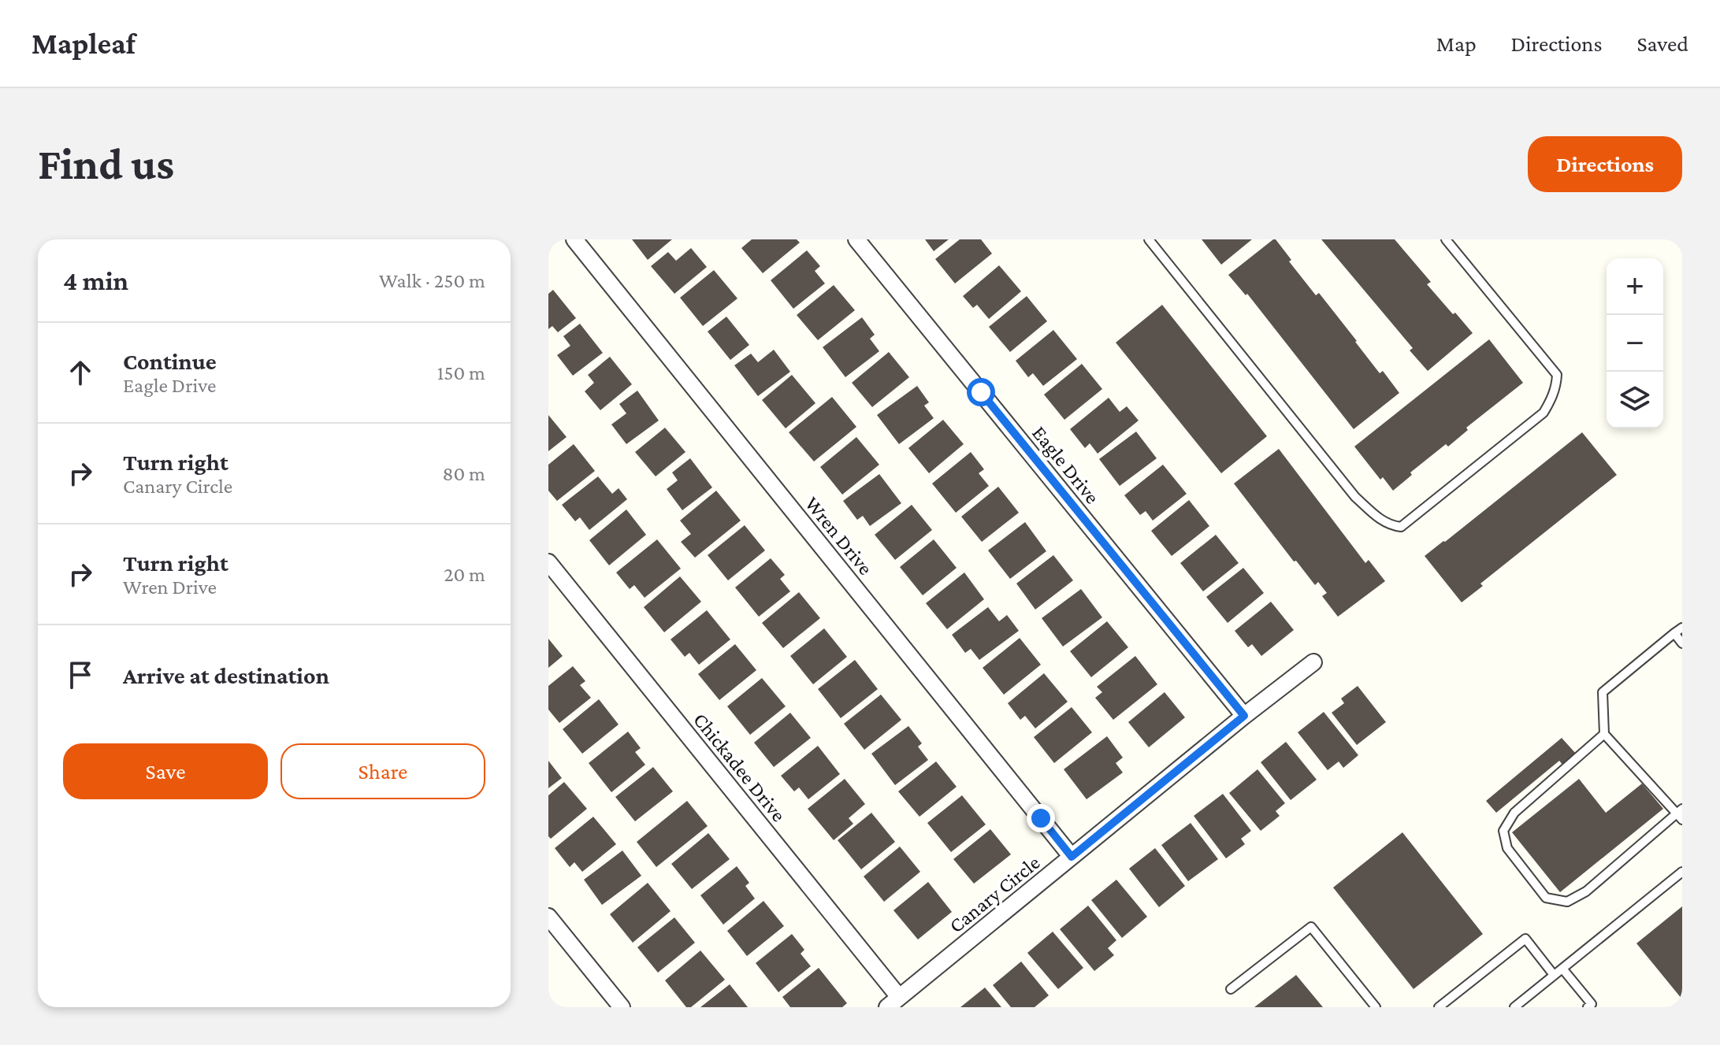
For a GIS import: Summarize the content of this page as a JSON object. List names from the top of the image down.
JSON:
{
  "streets": {
    "street": [
      "Eagle Drive",
      "Wren Drive",
      "Chickadee Drive",
      "Canary Circle"
    ]
  },
  "crossings": [
    ["Eagle Drive", "Canary Circle"],
    ["Wren Drive", "Canary Circle"],
    ["Chickadee Drive", "Canary Circle"]
  ],
  "page": {
    "header": "Mapleaf",
    "nav": ["Map", "Directions", "Saved"],
    "buttons": [
      "Directions",
      ["Save", "Share"]
    ],
    "title": "Find us",
    "heading": ["4 min", "Walk · 250 m"],
    "map_buttons": ["+", "−"],
    "list": [
      ["Continue", "Eagle Drive", "150 m"],
      ["Turn right", "Canary Circle", "80 m"],
      ["Turn right", "Wren Drive", "20 m"],
      "Arrive at destination"
    ]
  }
}
